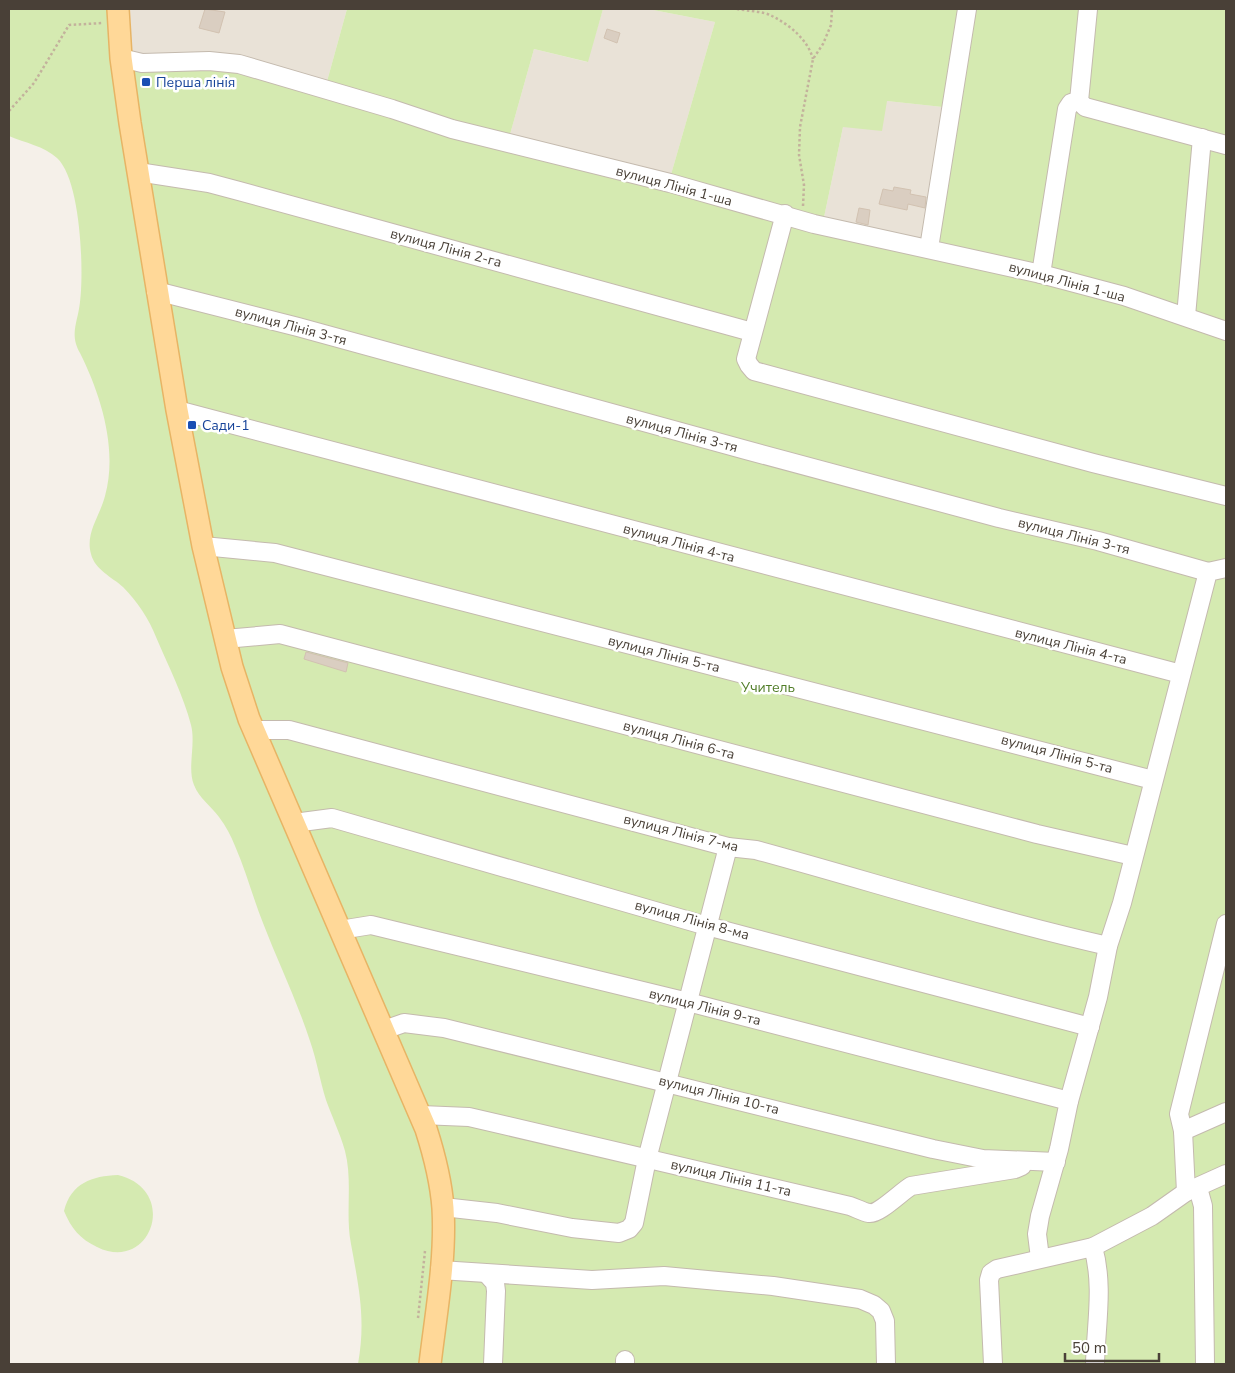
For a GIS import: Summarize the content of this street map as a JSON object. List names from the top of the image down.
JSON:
{
  "streets": {
    "lane": [
      "вулиця Лінія 1-ша",
      "вулиця Лінія 2-га",
      "вулиця Лінія 3-тя",
      "вулиця Лінія 4-та",
      "вулиця Лінія 5-та",
      "вулиця Лінія 6-та",
      "вулиця Лінія 7-ма",
      "вулиця Лінія 8-ма",
      "вулиця Лінія 9-та",
      "вулиця Лінія 10-та",
      "вулиця Лінія 11-та"
    ]
  },
  "crossings": [
    ["вулиця Лінія 10-та", "вулиця Лінія 11-та"]
  ],
  "parks": ["Учитель"],
  "places": {
    "transit": ["Перша лінія", "Сади-1"]
  },
  "scale_bar": "50 m"
}
